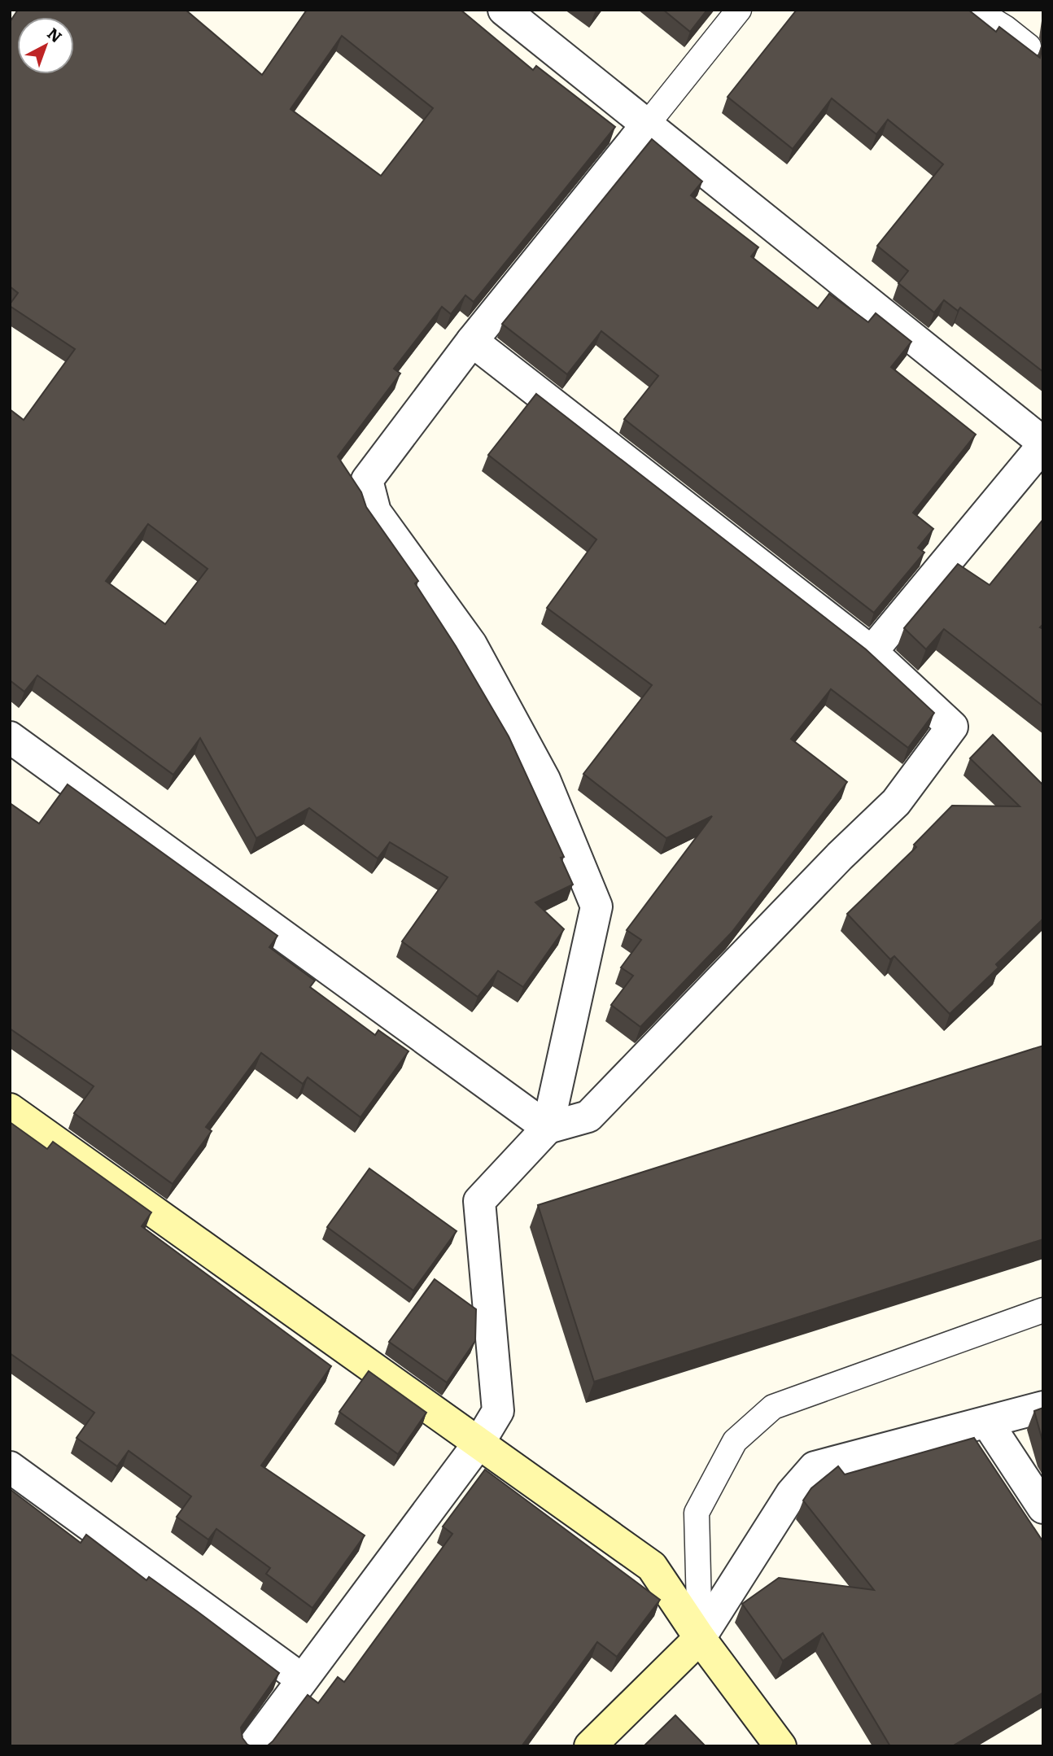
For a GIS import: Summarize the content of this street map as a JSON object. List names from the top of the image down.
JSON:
{
  "north": "top right"
}
